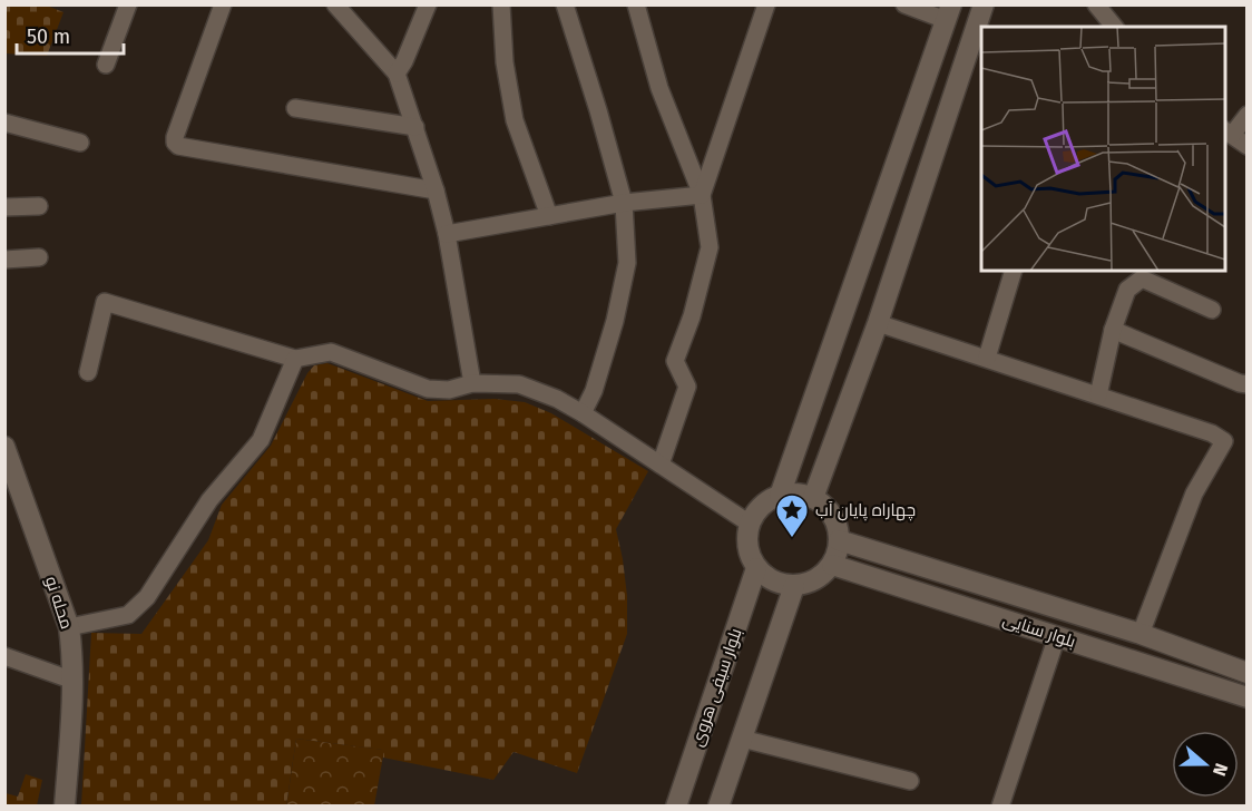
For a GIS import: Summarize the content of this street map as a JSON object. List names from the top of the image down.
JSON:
{
  "streets": {
    "main road": ["محله نو", "بلوار سنایی", "بلوار سیفی هروی"]
  },
  "crossings": [
    ["بلوار سنایی", "بلوار سیفی هروی"]
  ],
  "places": {
    "place": ["چهاراه پایان آب"]
  },
  "scale_bar": "50 m",
  "north": "right"
}
